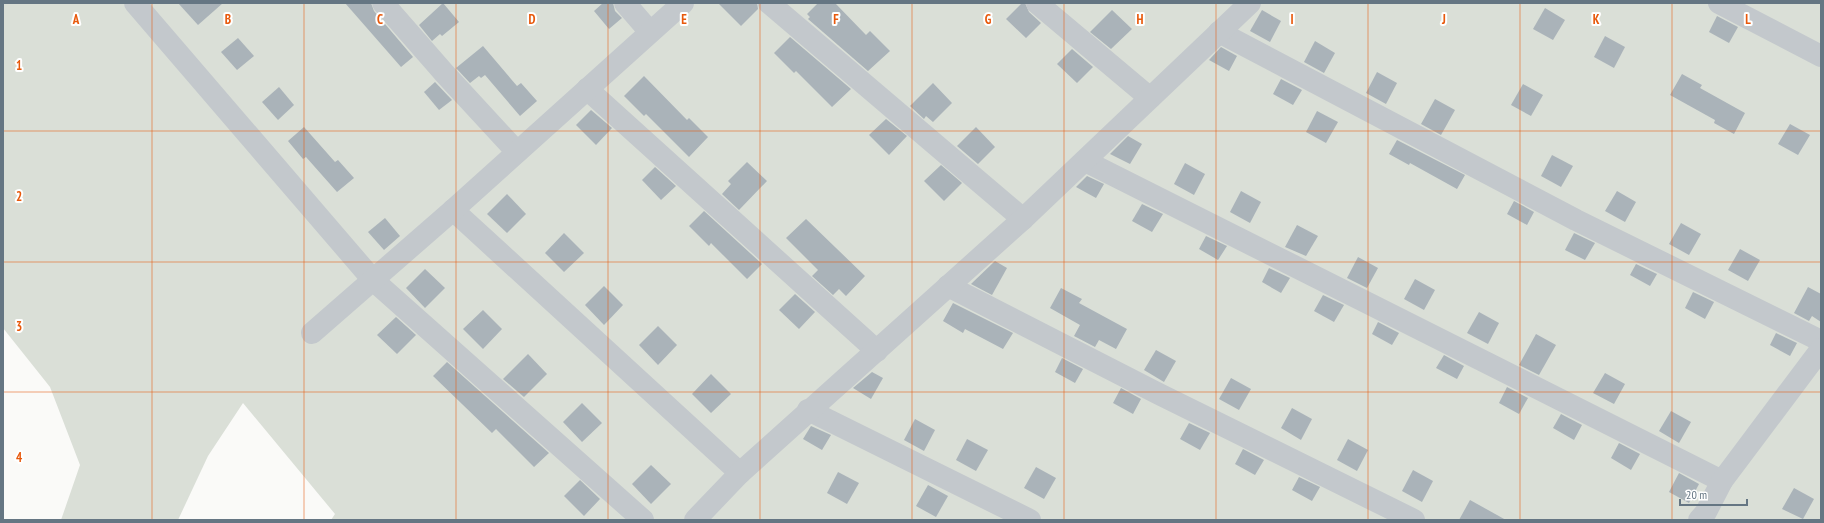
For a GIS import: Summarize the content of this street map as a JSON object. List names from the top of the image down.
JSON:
{
  "scale_bar": "20 m",
  "grid": {
    "columns": [
      "A",
      "B",
      "C",
      "D",
      "E",
      "F",
      "G",
      "H",
      "I",
      "J",
      "K",
      "L"
    ],
    "rows": [
      "1",
      "2",
      "3",
      "4"
    ]
  }
}
